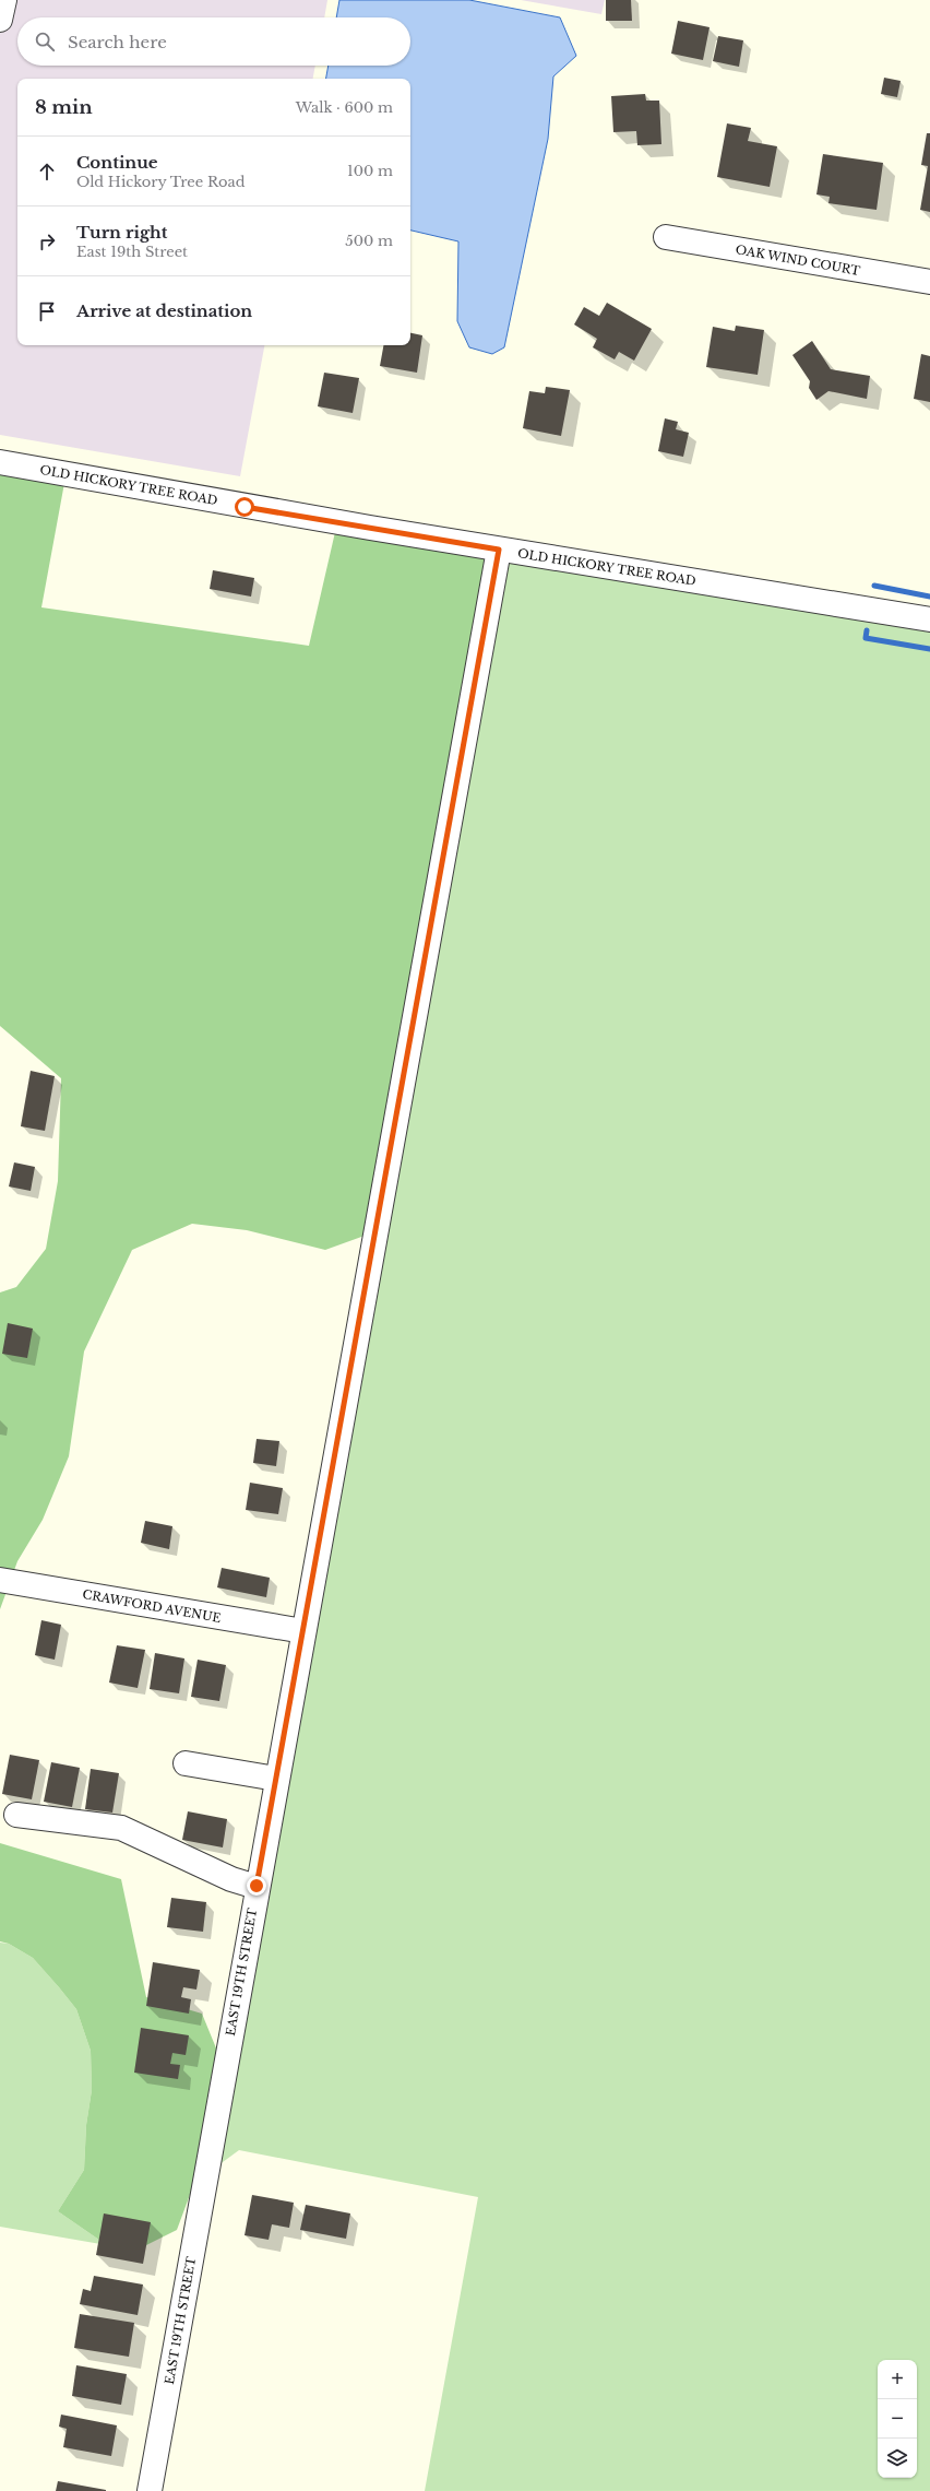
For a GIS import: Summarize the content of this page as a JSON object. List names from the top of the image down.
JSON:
{
  "streets": {
    "street": [
      "OAK WIND COURT",
      "OLD HICKORY TREE ROAD",
      "CRAWFORD AVENUE",
      "EAST 19TH STREET"
    ]
  },
  "crossings": [
    ["OLD HICKORY TREE ROAD", "EAST 19TH STREET"],
    ["CRAWFORD AVENUE", "EAST 19TH STREET"]
  ],
  "page": {
    "search": "Search here",
    "heading": ["8 min", "Walk · 600 m"],
    "list": [
      ["Continue", "Old Hickory Tree Road", "100 m"],
      ["Turn right", "East 19th Street", "500 m"],
      "Arrive at destination"
    ],
    "map_buttons": ["+", "−"]
  }
}
